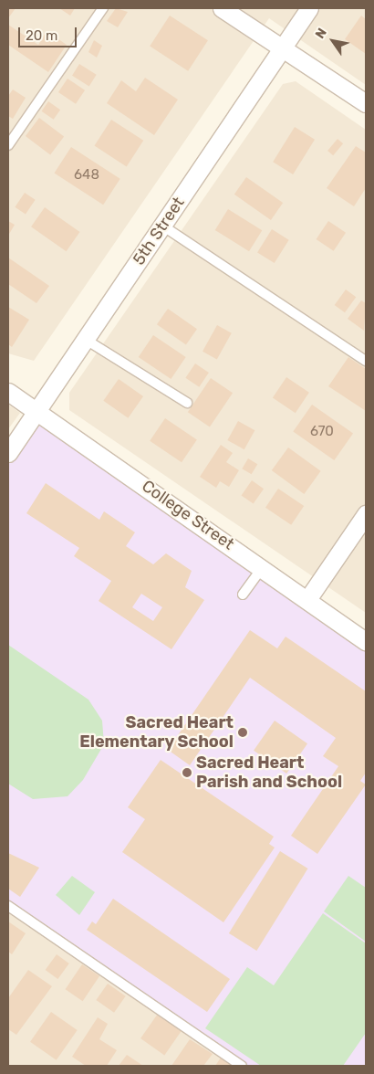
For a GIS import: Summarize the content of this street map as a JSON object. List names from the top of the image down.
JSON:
{
  "streets": {
    "street": ["5th Street", "College Street"]
  },
  "crossings": [
    ["5th Street", "College Street"]
  ],
  "places": ["Sacred Heart Elementary School", "Sacred Heart Parish and School"],
  "house_numbers": ["648", "670"],
  "scale_bar": "20 m",
  "north": "top left"
}
